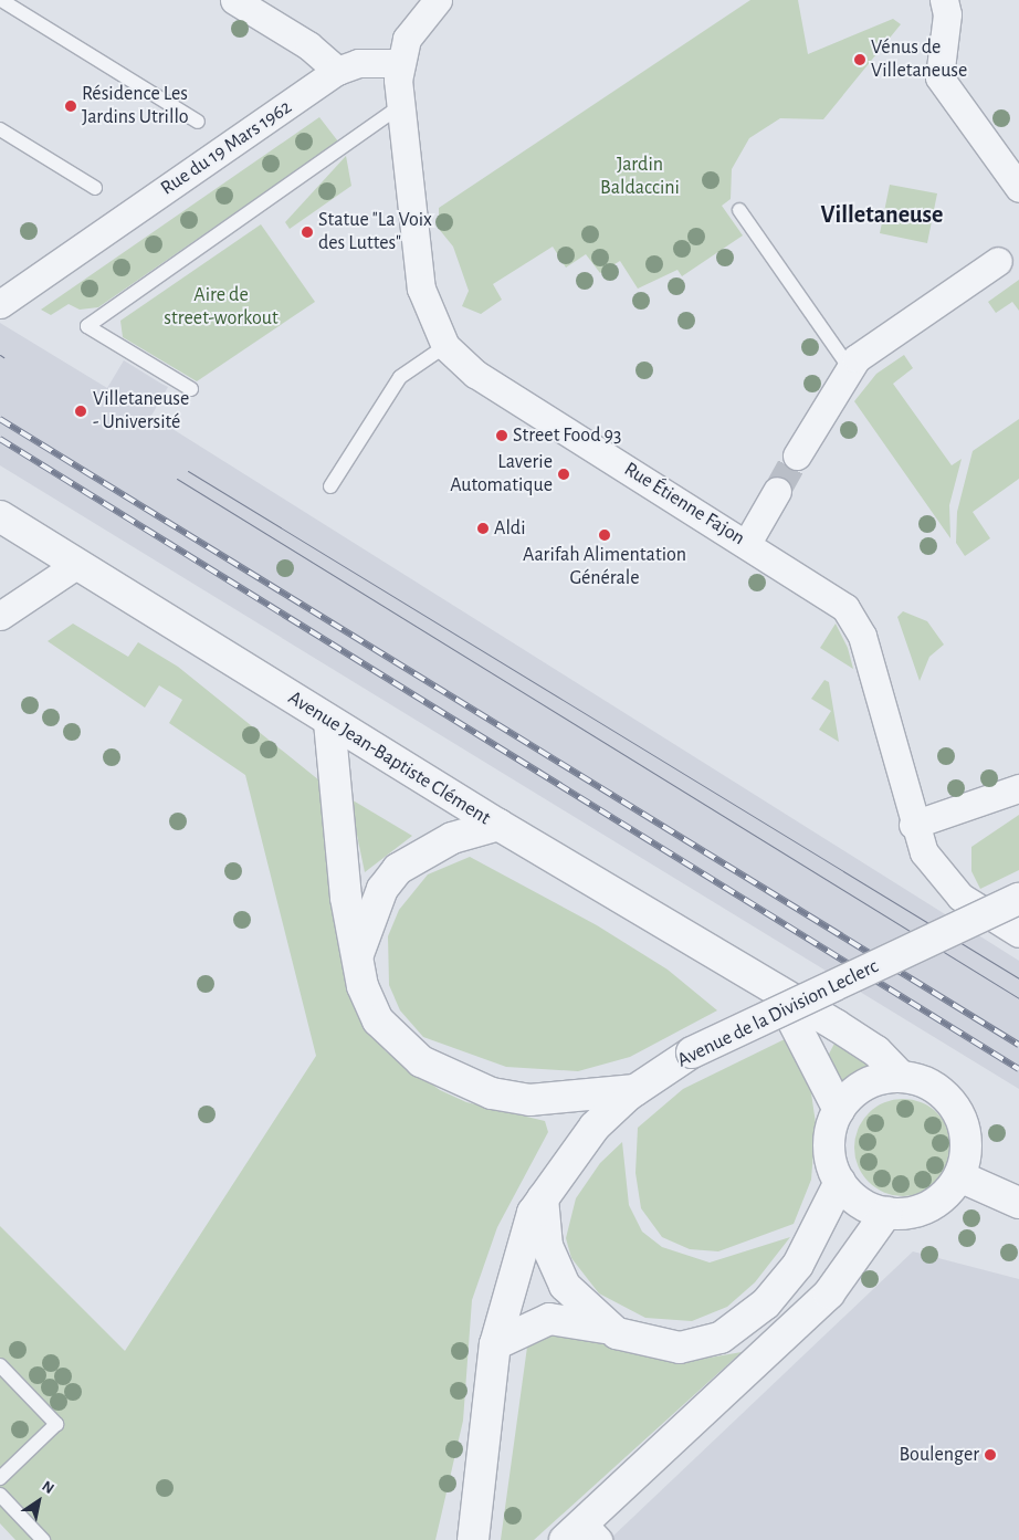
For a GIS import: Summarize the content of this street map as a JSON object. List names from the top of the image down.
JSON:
{
  "streets": {
    "street": [
      "Rue du 19 Mars 1962",
      "Rue Étienne Fajon",
      "Avenue Jean-Baptiste Clément",
      "Avenue de la Division Leclerc"
    ]
  },
  "crossings": [
    ["Rue du 19 Mars 1962", "Rue Étienne Fajon"]
  ],
  "districts": ["Villetaneuse"],
  "parks": ["Jardin Baldaccini", "Aire de street-workout"],
  "places": [
    "Vénus de Villetaneuse",
    "Résidence Les Jardins Utrillo",
    "Statue \"La Voix des Luttes\"",
    "Villetaneuse - Université",
    "Street Food 93",
    "Laverie Automatique",
    "Aldi",
    "Aarifah Alimentation Générale",
    "Boulenger"
  ],
  "north": "top right"
}
